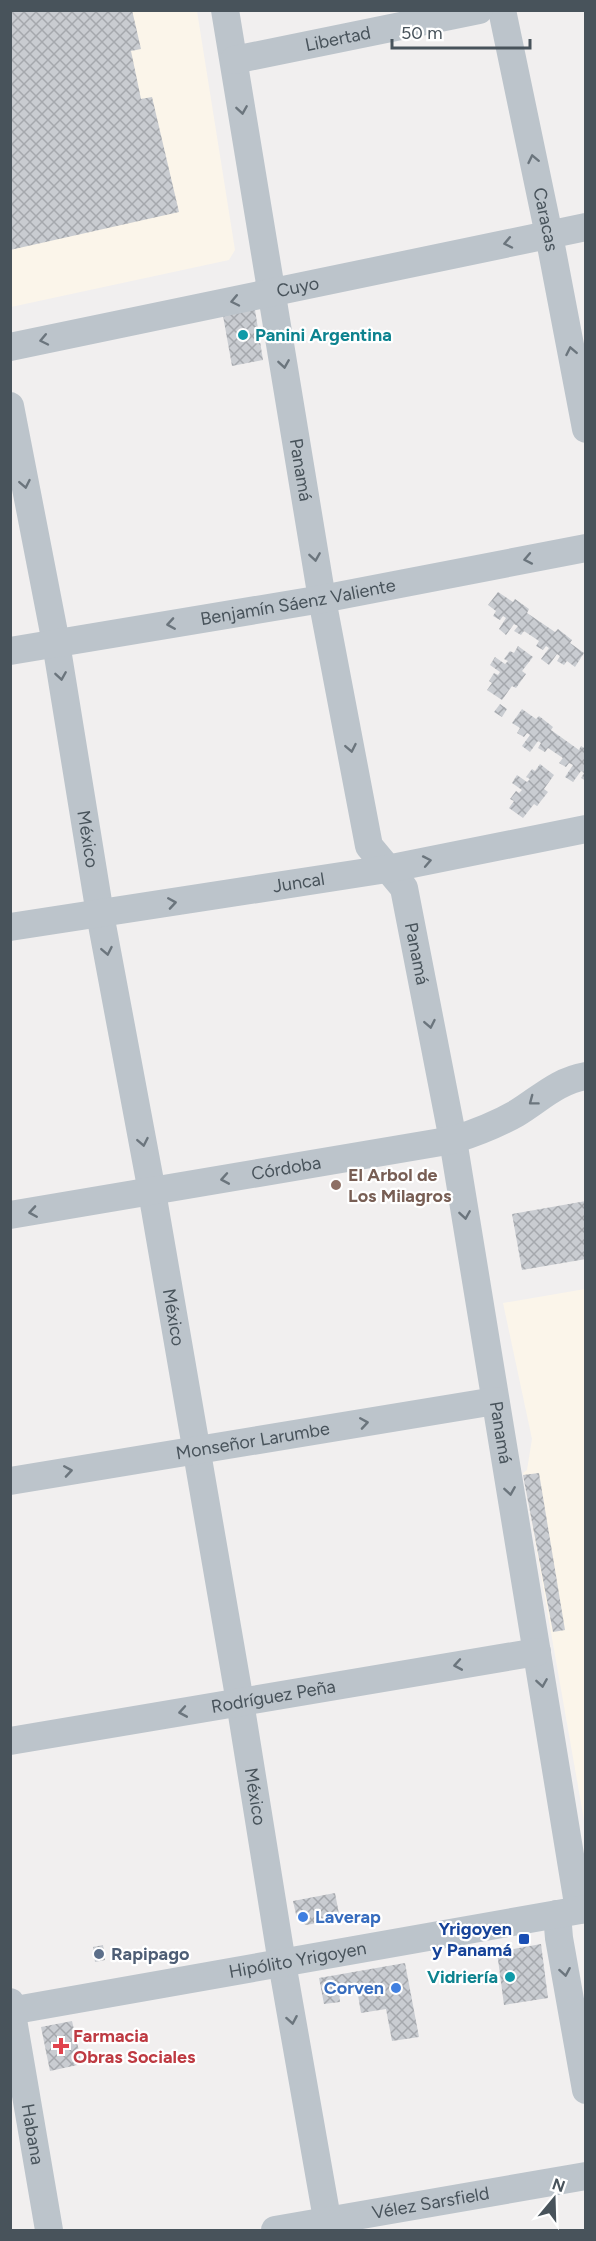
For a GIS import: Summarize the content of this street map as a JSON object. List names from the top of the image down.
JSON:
{
  "streets": {
    "street": [
      "Libertad",
      "Caracas",
      "Cuyo",
      "Panamá",
      "Benjamín Sáenz Valiente",
      "México",
      "Juncal",
      "Córdoba",
      "Monseñor Larumbe",
      "Rodríguez Peña",
      "Hipólito Yrigoyen",
      "Habana",
      "Vélez Sarsfield"
    ]
  },
  "crossings": [
    ["Libertad", "Panamá"],
    ["Caracas", "Cuyo"],
    ["Cuyo", "Panamá"],
    ["Panamá", "Benjamín Sáenz Valiente"],
    ["Panamá", "Juncal"],
    ["Panamá", "Córdoba"],
    ["Panamá", "Monseñor Larumbe"],
    ["Panamá", "Rodríguez Peña"],
    ["Panamá", "Hipólito Yrigoyen"],
    ["Benjamín Sáenz Valiente", "México"],
    ["México", "Juncal"],
    ["México", "Córdoba"],
    ["México", "Monseñor Larumbe"],
    ["México", "Rodríguez Peña"],
    ["México", "Hipólito Yrigoyen"],
    ["México", "Vélez Sarsfield"],
    ["Hipólito Yrigoyen", "Habana"]
  ],
  "one_way": [
    "Caracas",
    "Cuyo",
    "Panamá",
    "Benjamín Sáenz Valiente",
    "México",
    "Juncal",
    "Córdoba",
    "Monseñor Larumbe",
    "Rodríguez Peña"
  ],
  "places": {
    "other": [
      "Panini Argentina",
      "El Arbol de Los Milagros",
      "Laverap",
      "Rapipago",
      "Vidriería",
      "Corven"
    ],
    "transit": ["Yrigoyen y Panamá"],
    "health": ["Farmacia Obras Sociales"]
  },
  "scale_bar": "50 m",
  "north": "top"
}
